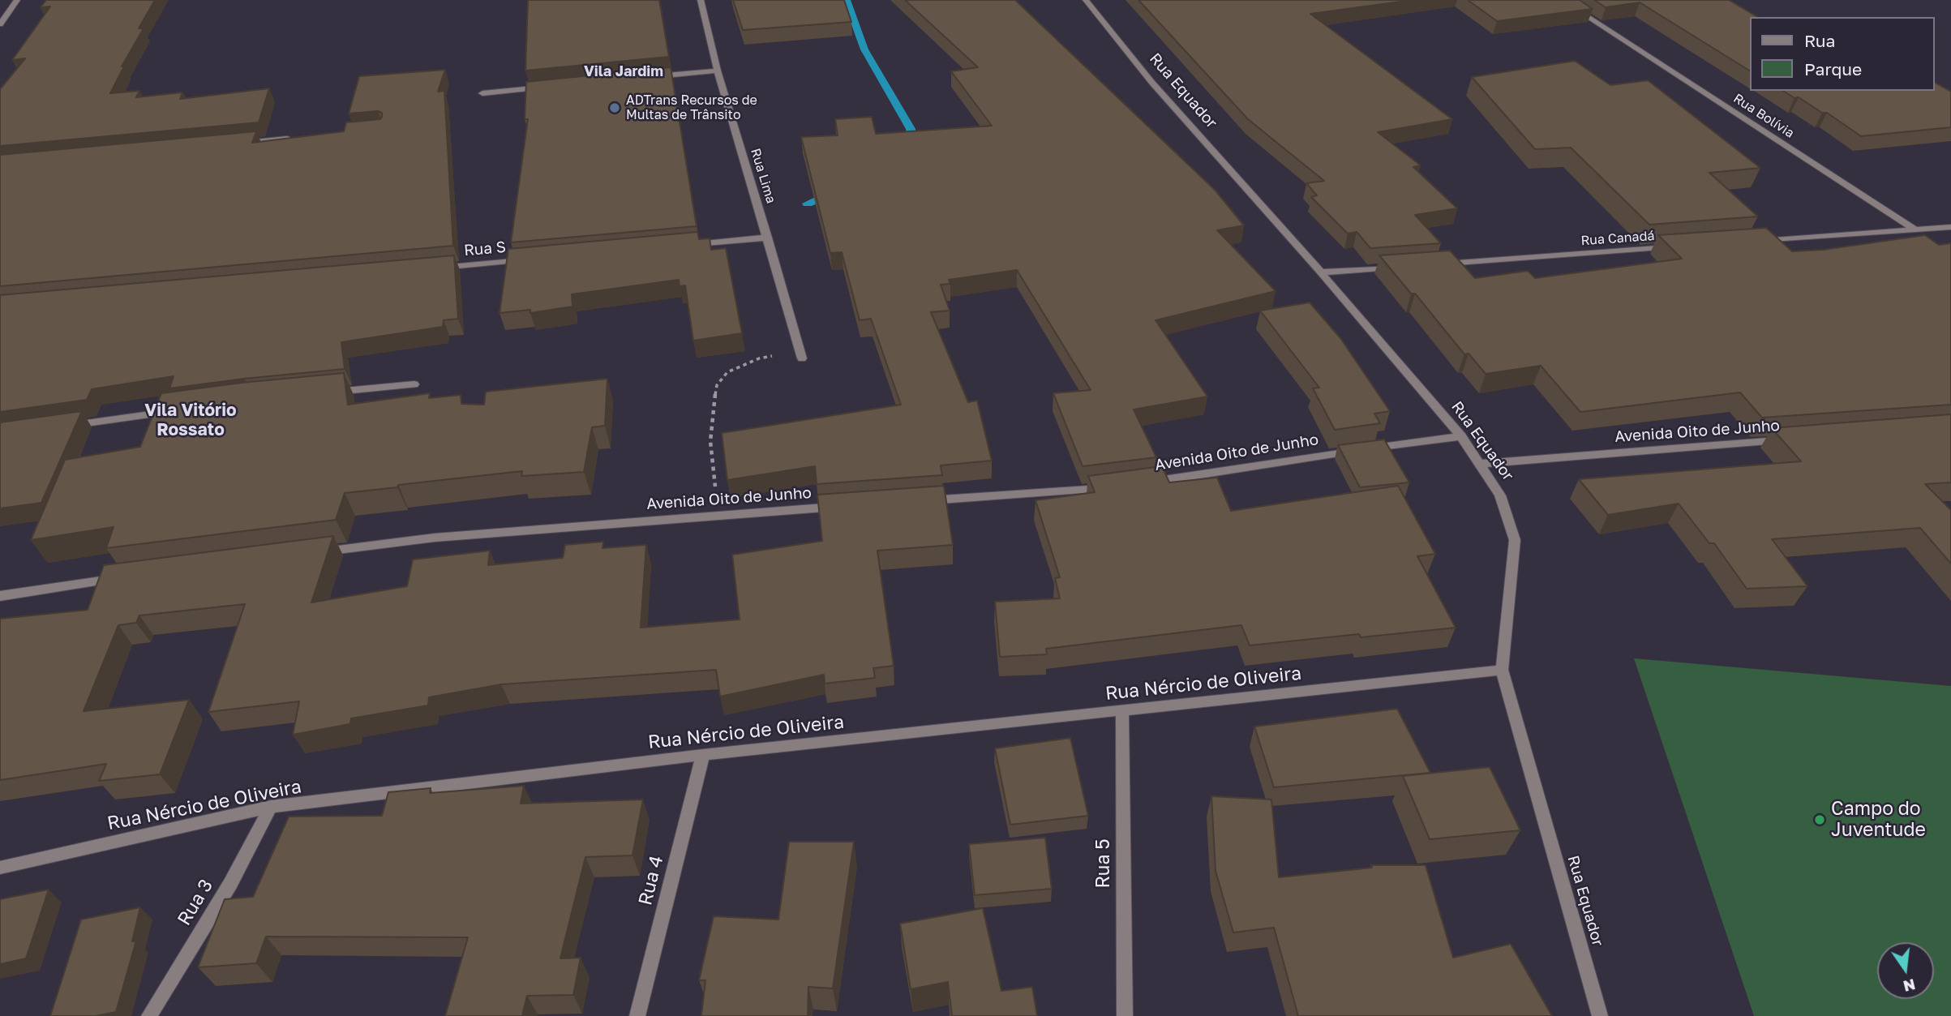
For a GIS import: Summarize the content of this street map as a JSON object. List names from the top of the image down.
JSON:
{
  "streets": {
    "street": [
      "Rua Equador",
      "Rua Bolívia",
      "Rua Lima",
      "Rua Canadá",
      "Rua S",
      "Avenida Oito de Junho",
      "Rua Nércio de Oliveira",
      "Rua 5",
      "Rua 4",
      "Rua 3"
    ]
  },
  "crossings": [
    ["Rua Equador", "Avenida Oito de Junho"],
    ["Rua Equador", "Rua Nércio de Oliveira"],
    ["Rua Nércio de Oliveira", "Rua 5"],
    ["Rua Nércio de Oliveira", "Rua 4"],
    ["Rua Nércio de Oliveira", "Rua 3"]
  ],
  "districts": ["Vila Jardim", "Vila Vitório Rossato"],
  "places": ["ADTrans Recursos de Multas de Trânsito", "Campo do Juventude"],
  "legend": ["Rua", "Parque"],
  "north": "bottom"
}
